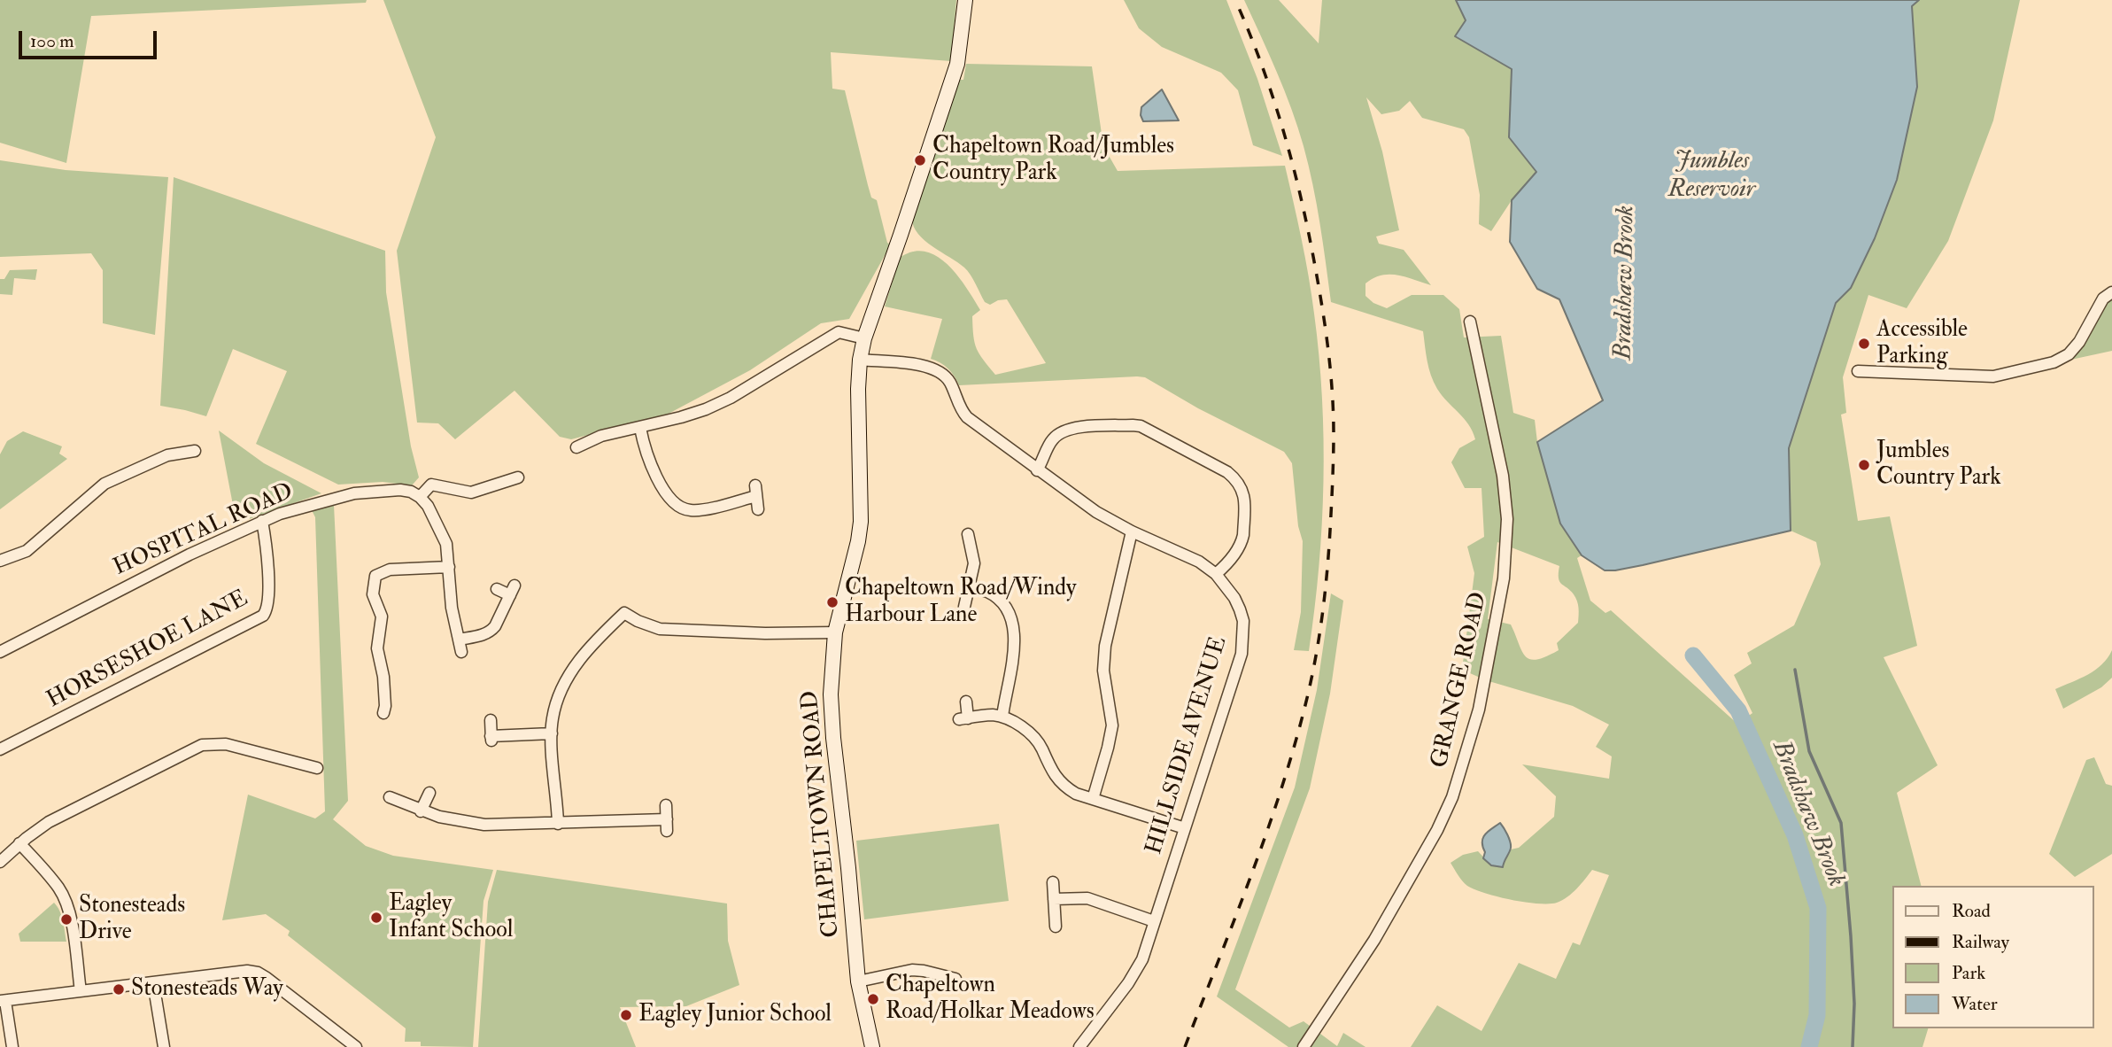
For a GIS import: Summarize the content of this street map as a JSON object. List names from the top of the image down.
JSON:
{
  "streets": {
    "main road": ["CHAPELTOWN ROAD"],
    "street": [
      "HOSPITAL ROAD",
      "HORSESHOE LANE",
      "GRANGE ROAD",
      "HILLSIDE AVENUE"
    ]
  },
  "crossings": [
    ["HOSPITAL ROAD", "HORSESHOE LANE"],
    ["HILLSIDE AVENUE", "CHAPELTOWN ROAD"]
  ],
  "water": ["Jumbles Reservoir", "Bradshaw Brook"],
  "places": [
    "Chapeltown Road/Jumbles Country Park",
    "Accessible Parking",
    "Jumbles Country Park",
    "Chapeltown Road/Windy Harbour Lane",
    "Eagley Infant School",
    "Stonesteads Drive",
    "Stonesteads Way",
    "Chapeltown Road/Holkar Meadows",
    "Eagley Junior School"
  ],
  "legend": [
    "Road",
    "Railway",
    "Park",
    "Water"
  ],
  "scale_bar": "100 m"
}
